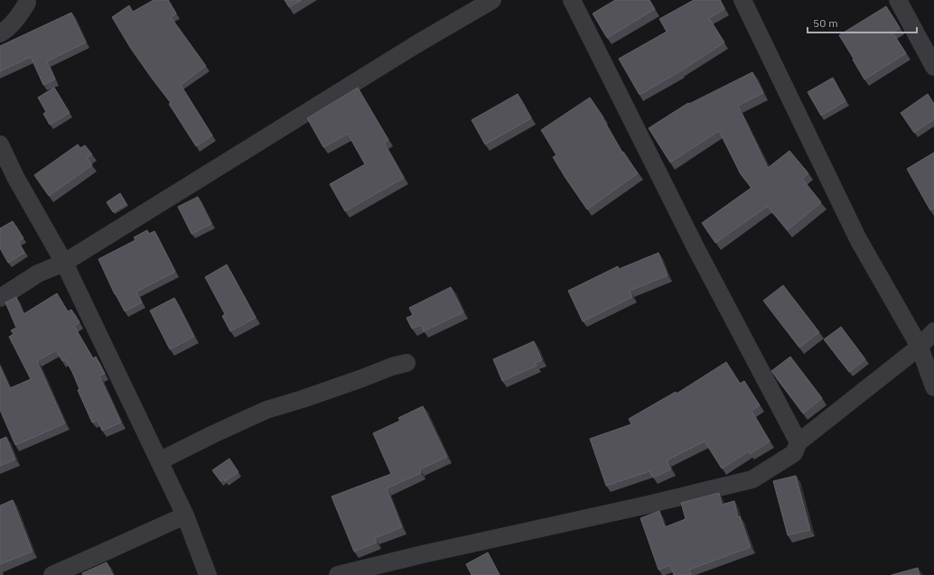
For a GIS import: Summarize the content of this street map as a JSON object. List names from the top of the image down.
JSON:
{
  "scale_bar": "50 m"
}
